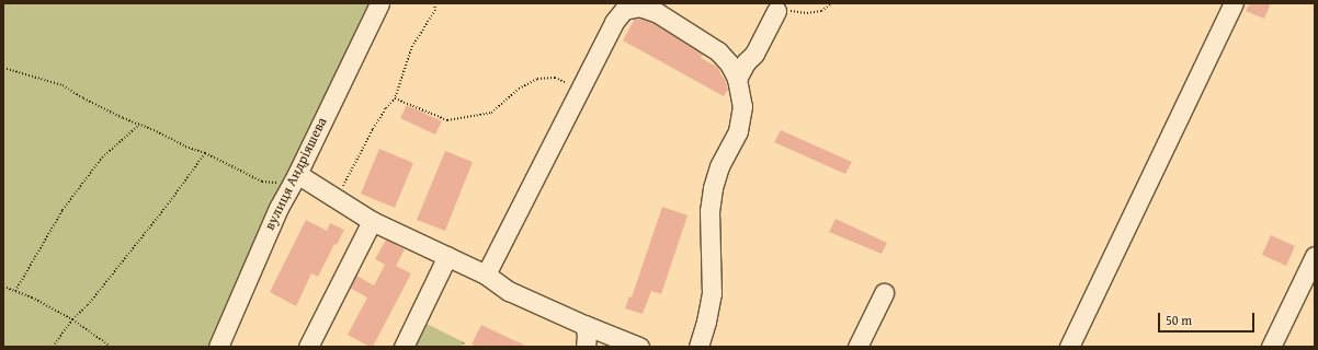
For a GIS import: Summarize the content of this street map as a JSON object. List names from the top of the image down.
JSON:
{
  "streets": {
    "street": ["вулиця Андріяшева"]
  },
  "scale_bar": "50 m"
}
